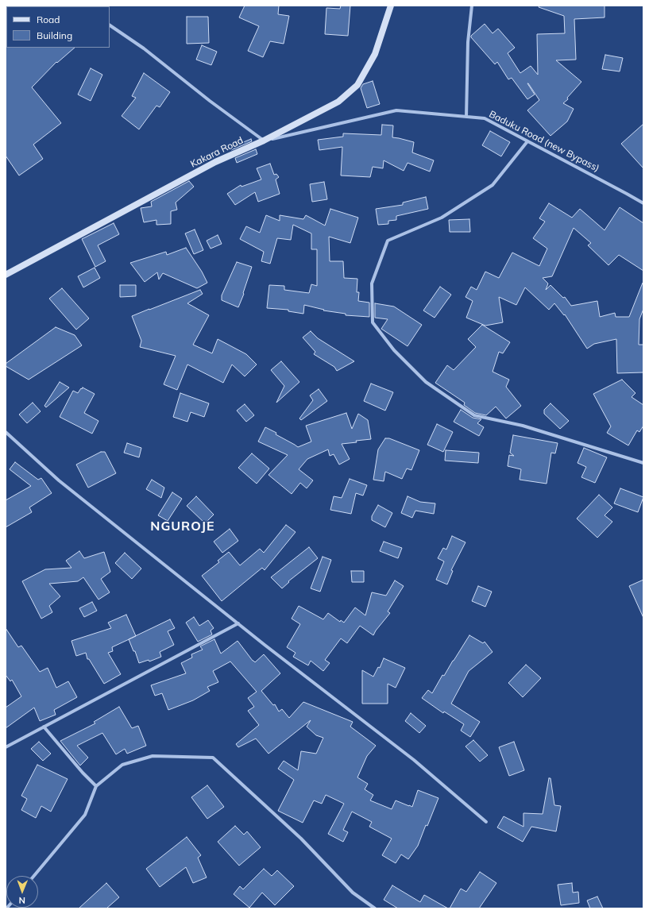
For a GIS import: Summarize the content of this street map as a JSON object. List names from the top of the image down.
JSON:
{
  "streets": {
    "street": ["Baduku Road (new Bypass)", "Kakara Road"]
  },
  "crossings": [
    ["Baduku Road (new Bypass)", "Kakara Road"]
  ],
  "districts": ["NGUROJE"],
  "legend": ["Road", "Building"],
  "north": "bottom"
}
